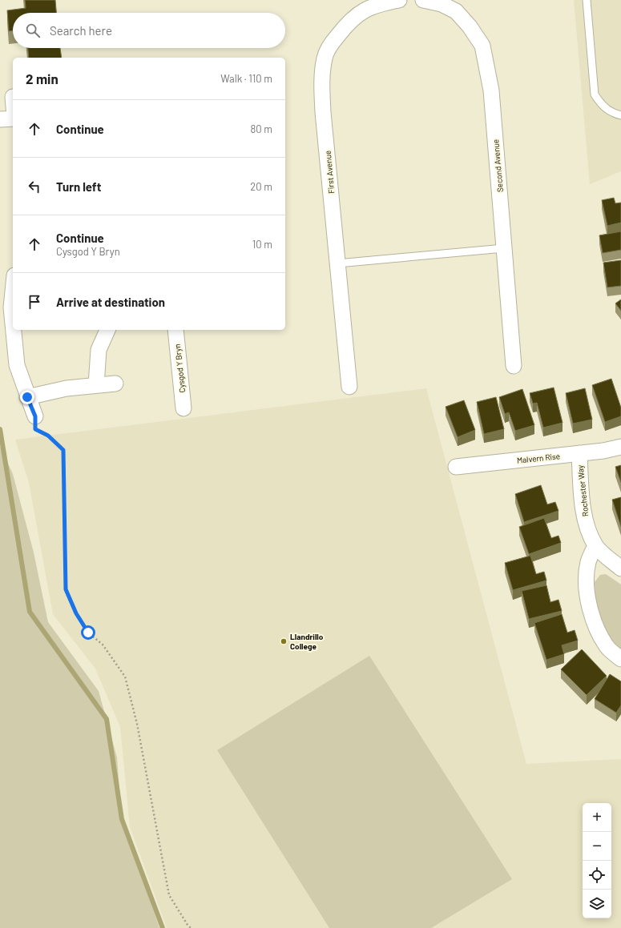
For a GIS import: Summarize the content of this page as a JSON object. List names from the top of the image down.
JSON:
{
  "streets": {
    "street": [
      "Second Avenue",
      "First Avenue",
      "Cysgod Y Bryn",
      "Malvern Rise",
      "Rochester Way"
    ]
  },
  "crossings": [
    ["Malvern Rise", "Rochester Way"]
  ],
  "places": ["Llandrillo College"],
  "page": {
    "search": "Search here",
    "heading": ["2 min", "Walk · 110 m"],
    "list": [
      ["Continue", "80 m"],
      ["Turn left", "20 m"],
      ["Continue", "Cysgod Y Bryn", "10 m"],
      "Arrive at destination"
    ],
    "map_buttons": ["+", "−"]
  }
}
